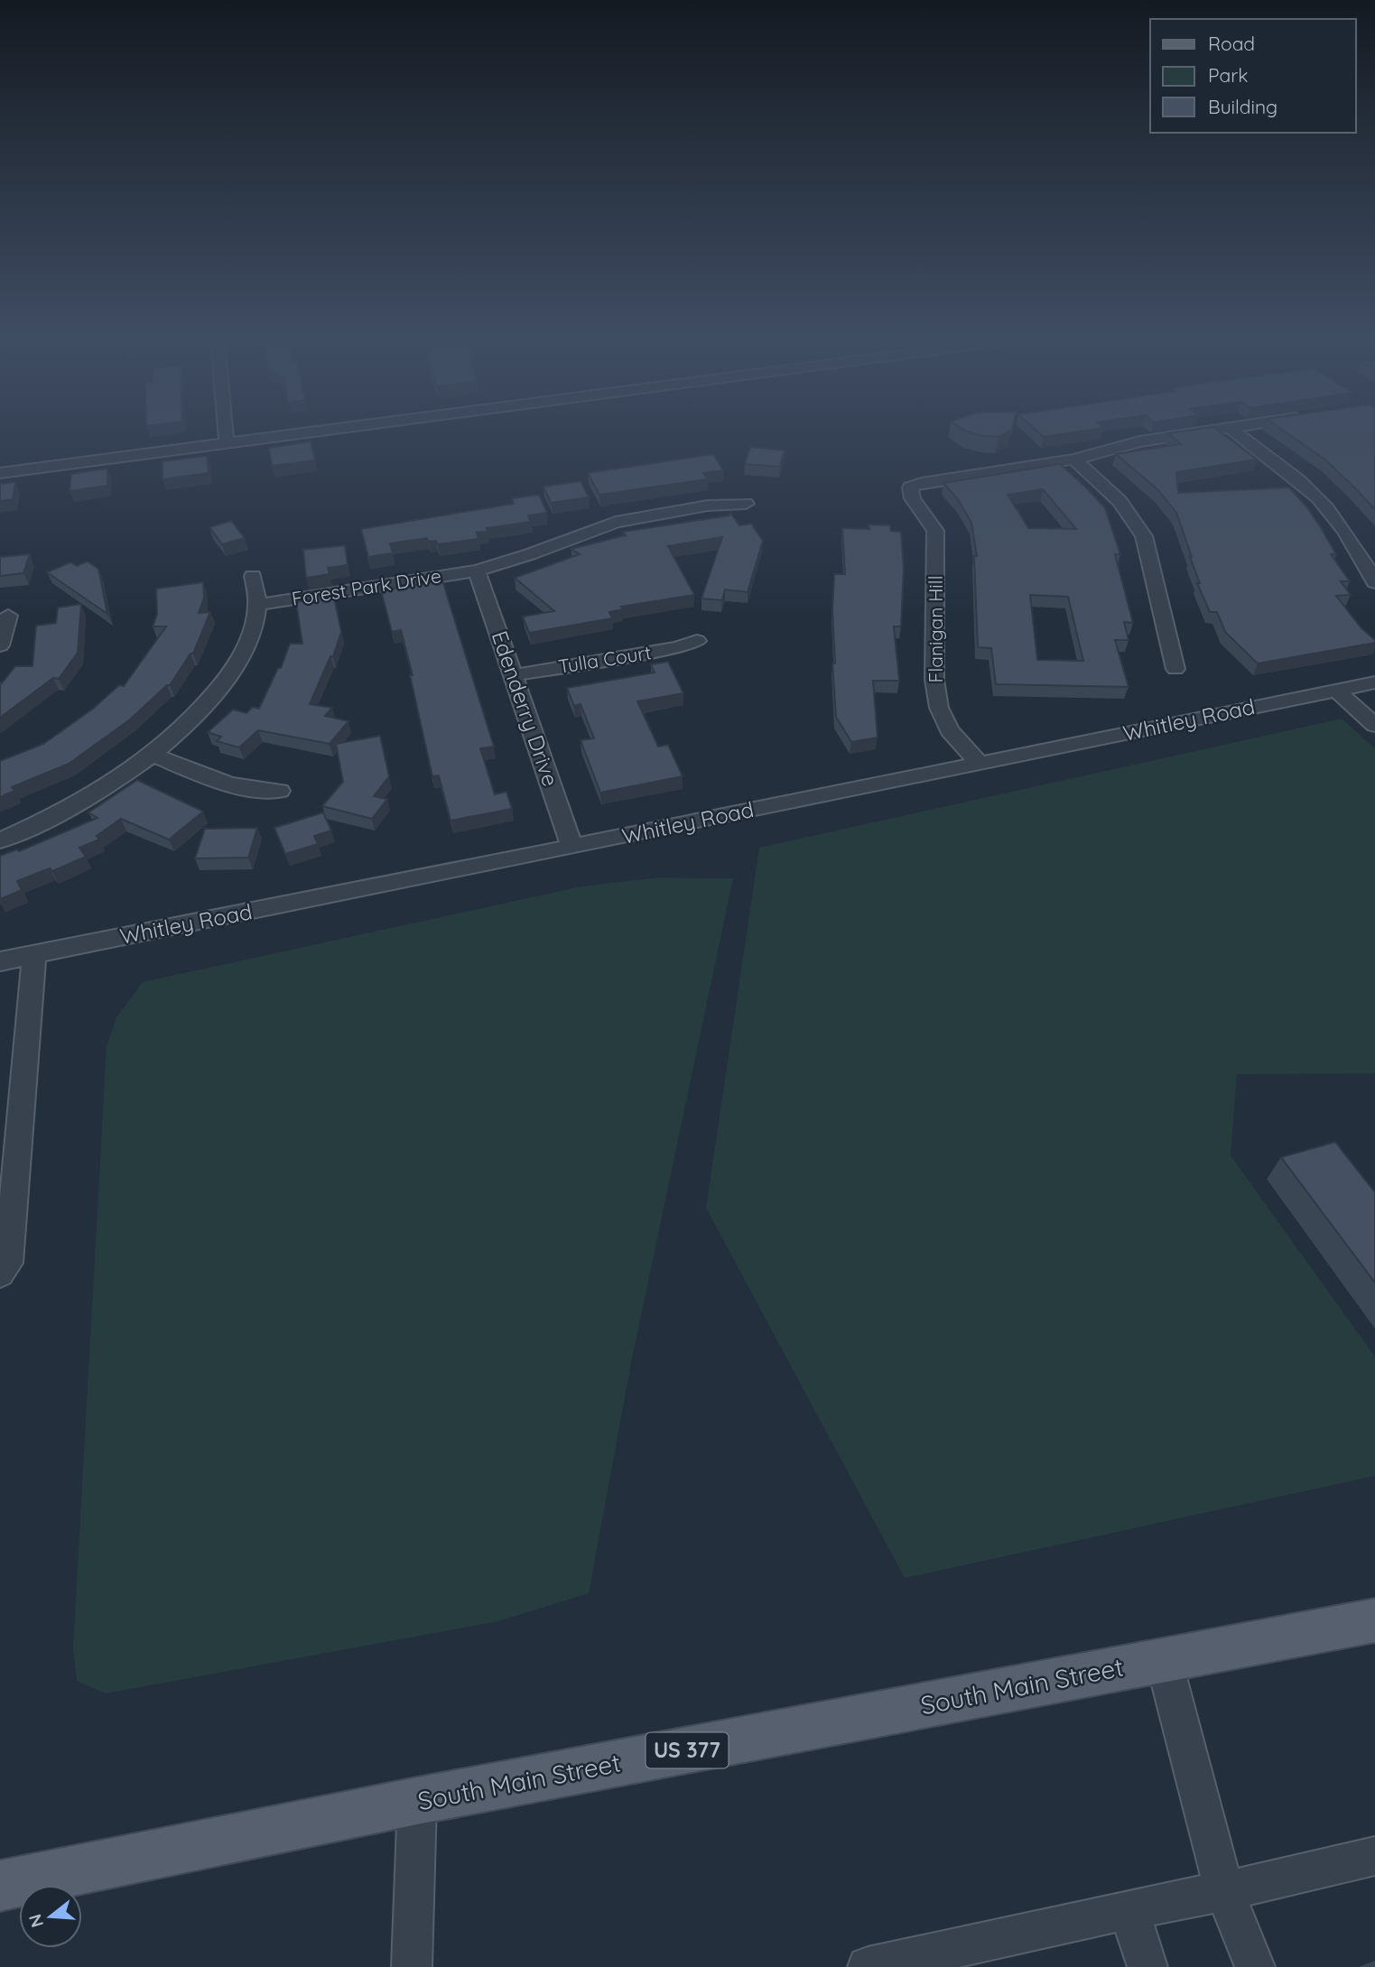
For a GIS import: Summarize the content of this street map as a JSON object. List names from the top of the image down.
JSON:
{
  "streets": {
    "main road": ["South Main Street", "US 377"],
    "street": [
      "Forest Park Drive",
      "Flanigan Hill",
      "Tulla Court",
      "Edenderry Drive",
      "Whitley Road"
    ]
  },
  "crossings": [
    ["Forest Park Drive", "Edenderry Drive"],
    ["Flanigan Hill", "Whitley Road"],
    ["Tulla Court", "Edenderry Drive"],
    ["Edenderry Drive", "Whitley Road"]
  ],
  "legend": ["Road", "Park", "Building"],
  "north": "left"
}
